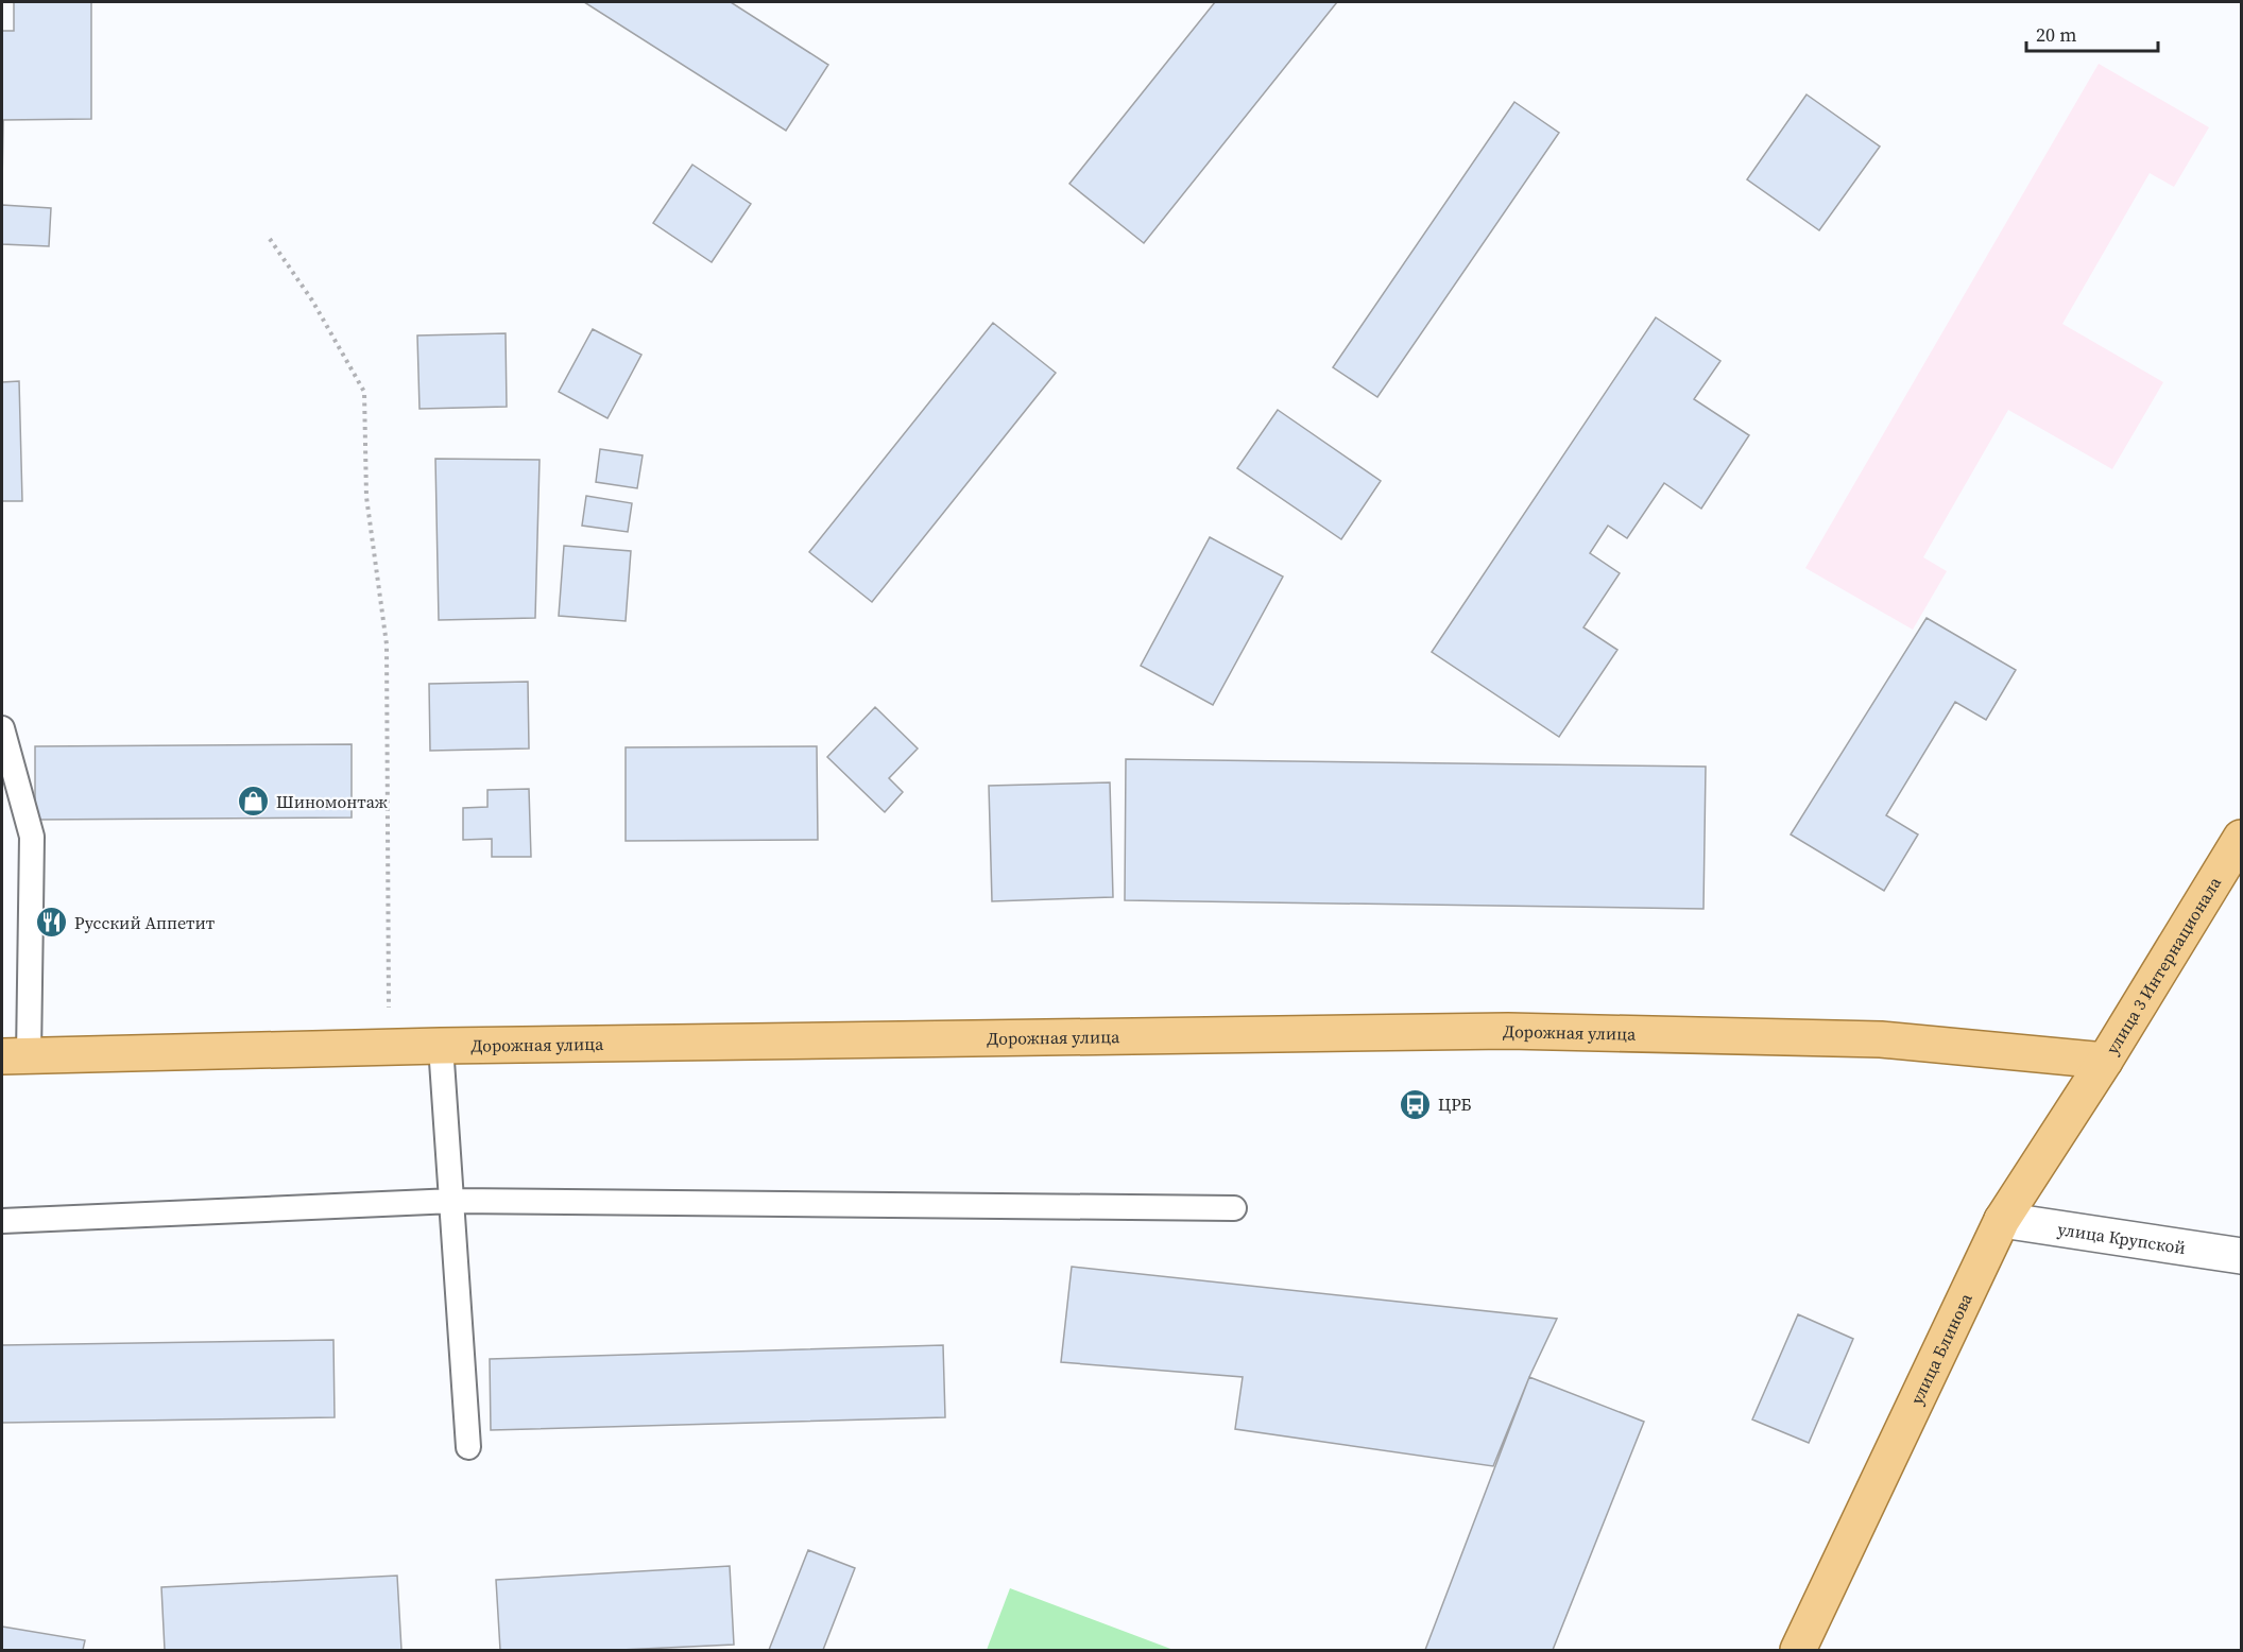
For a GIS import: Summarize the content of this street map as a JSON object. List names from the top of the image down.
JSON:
{
  "streets": {
    "main road": [
      "улица 3 Интернационала",
      "Дорожная улица",
      "улица Крупской",
      "улица Блинова"
    ]
  },
  "crossings": [
    ["улица 3 Интернационала", "Дорожная улица"],
    ["улица 3 Интернационала", "улица Блинова"],
    ["Дорожная улица", "улица Блинова"],
    ["улица Крупской", "улица Блинова"]
  ],
  "places": {
    "shop": ["Шиномонтаж"],
    "restaurant": ["Русский Аппетит"],
    "bus stop": ["ЦРБ"]
  },
  "scale_bar": "20 m"
}
